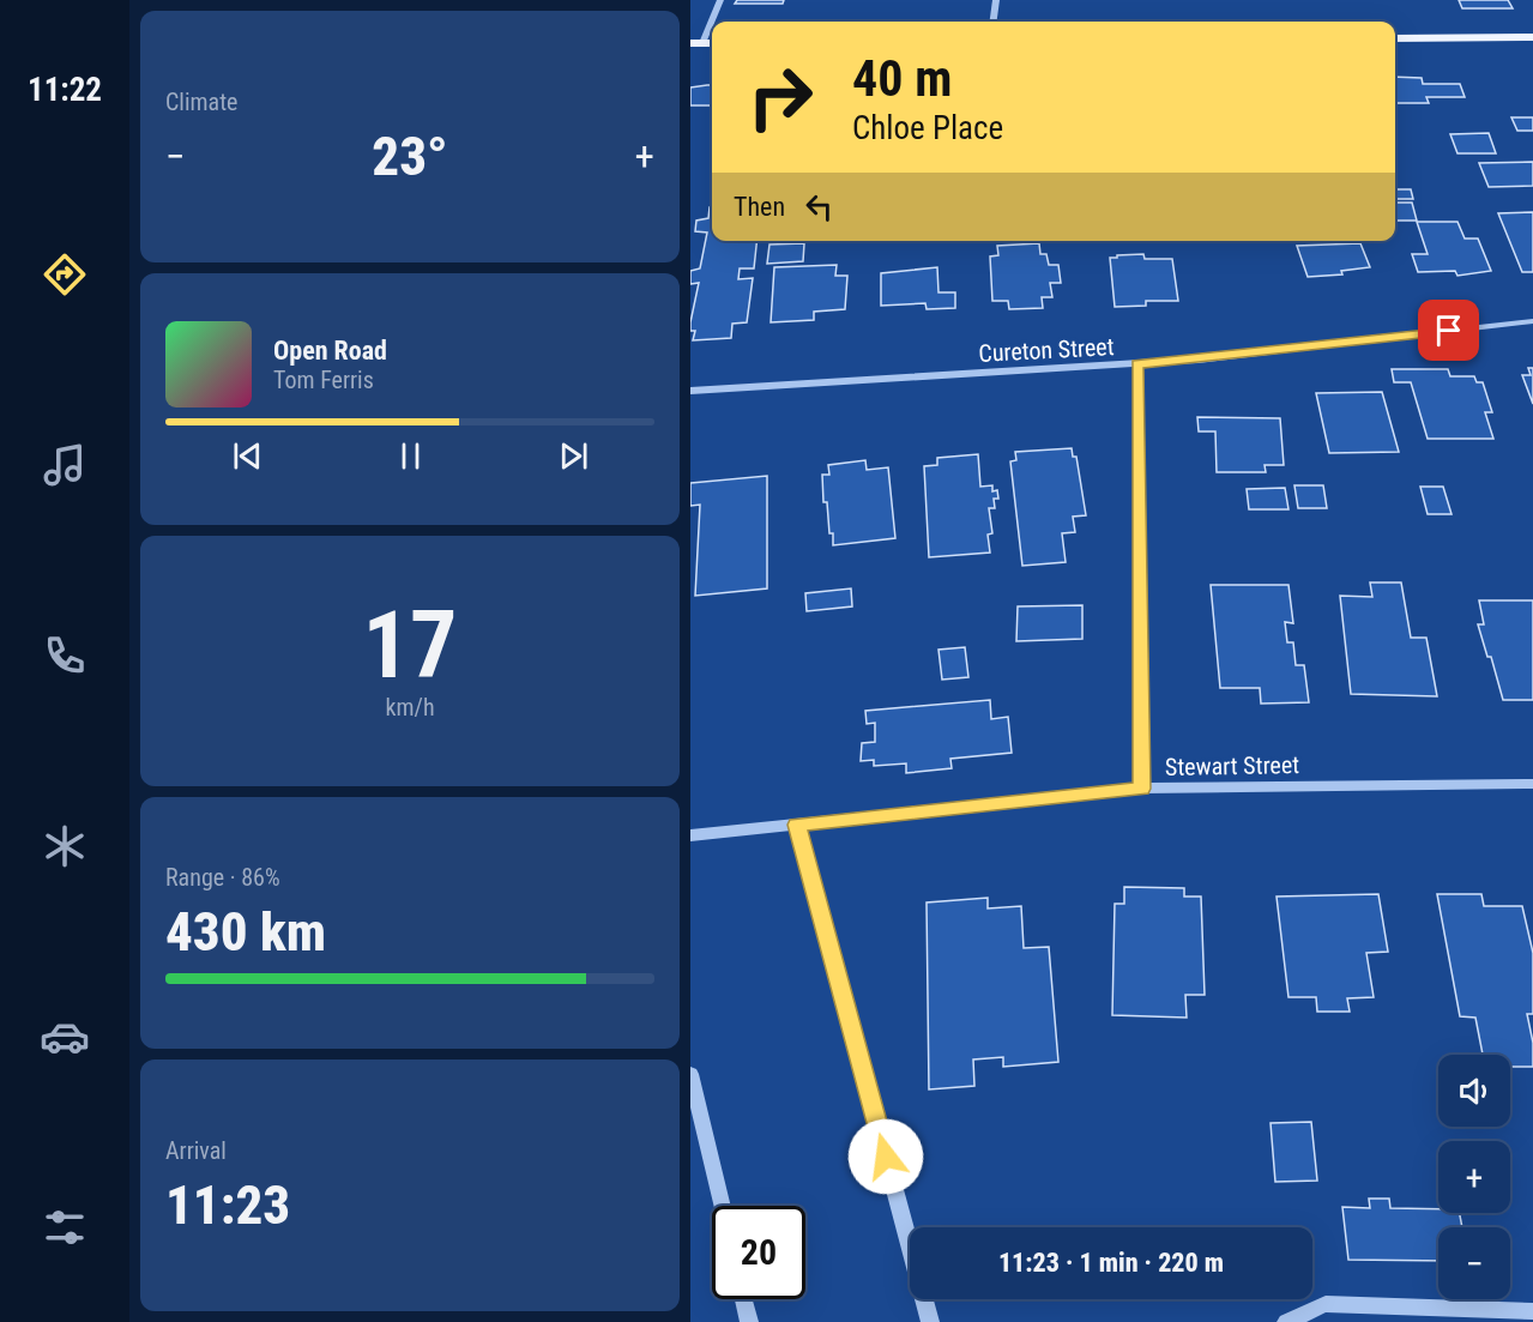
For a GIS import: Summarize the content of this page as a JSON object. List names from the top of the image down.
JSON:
{
  "streets": {
    "street": ["Cureton Street", "Stewart Street"]
  },
  "crossings": [
    ["Cureton Street", "Stewart Street"]
  ],
  "page": {
    "tabs": "11:22",
    "tile": [
      "Climate",
      ["17", "km/h"],
      ["Range · 86%", "430 km"],
      ["Arrival", "11:23"]
    ],
    "turn": ["40 m", "Chloe Place"],
    "heat": ["−", "23°", "+"],
    "then": "Then",
    "song": ["Open Road", "Tom Ferris"],
    "map_buttons": ["+", "−"],
    "limit": "20",
    "trip": "11:23 · 1 min · 220 m"
  }
}
